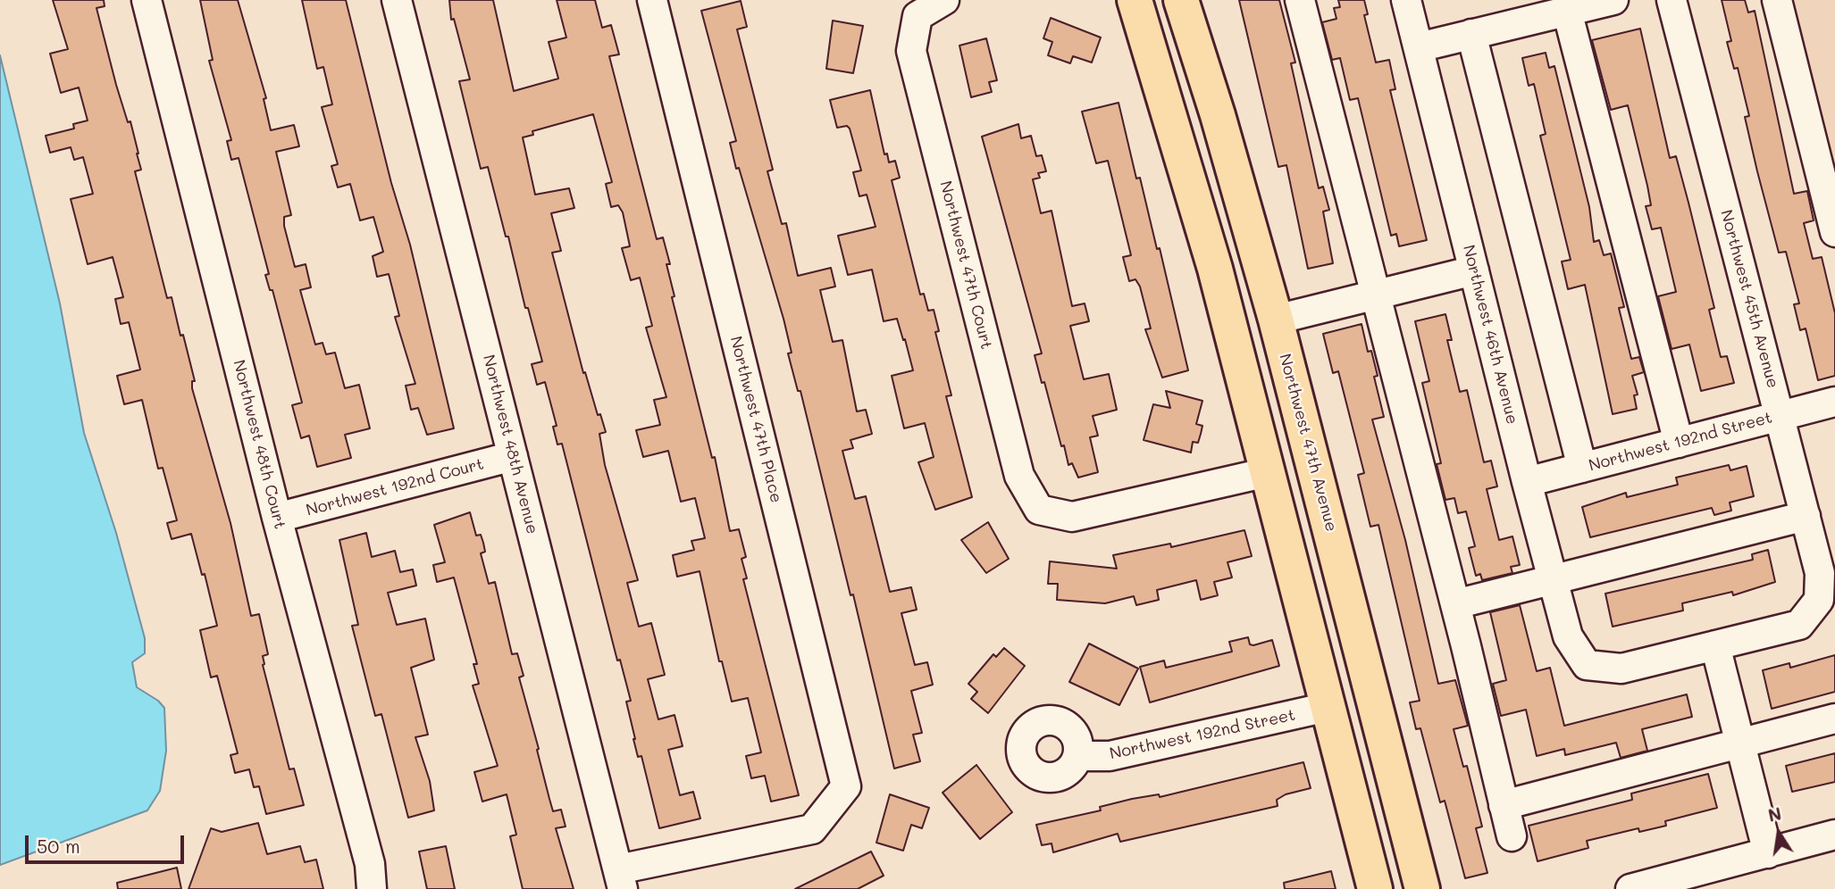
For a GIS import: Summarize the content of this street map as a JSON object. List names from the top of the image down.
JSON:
{
  "streets": {
    "main road": ["Northwest 47th Avenue"],
    "street": [
      "Northwest 47th Court",
      "Northwest 45th Avenue",
      "Northwest 46th Avenue",
      "Northwest 47th Place",
      "Northwest 192nd Street",
      "Northwest 48th Court",
      "Northwest 48th Avenue",
      "Northwest 192nd Court"
    ]
  },
  "crossings": [
    ["Northwest 45th Avenue", "Northwest 46th Avenue"],
    ["Northwest 45th Avenue", "Northwest 192nd Street"],
    ["Northwest 46th Avenue", "Northwest 192nd Street"],
    ["Northwest 47th Place", "Northwest 48th Avenue"],
    ["Northwest 48th Court", "Northwest 192nd Court"],
    ["Northwest 48th Avenue", "Northwest 192nd Court"]
  ],
  "scale_bar": "50 m",
  "north": "top"
}
